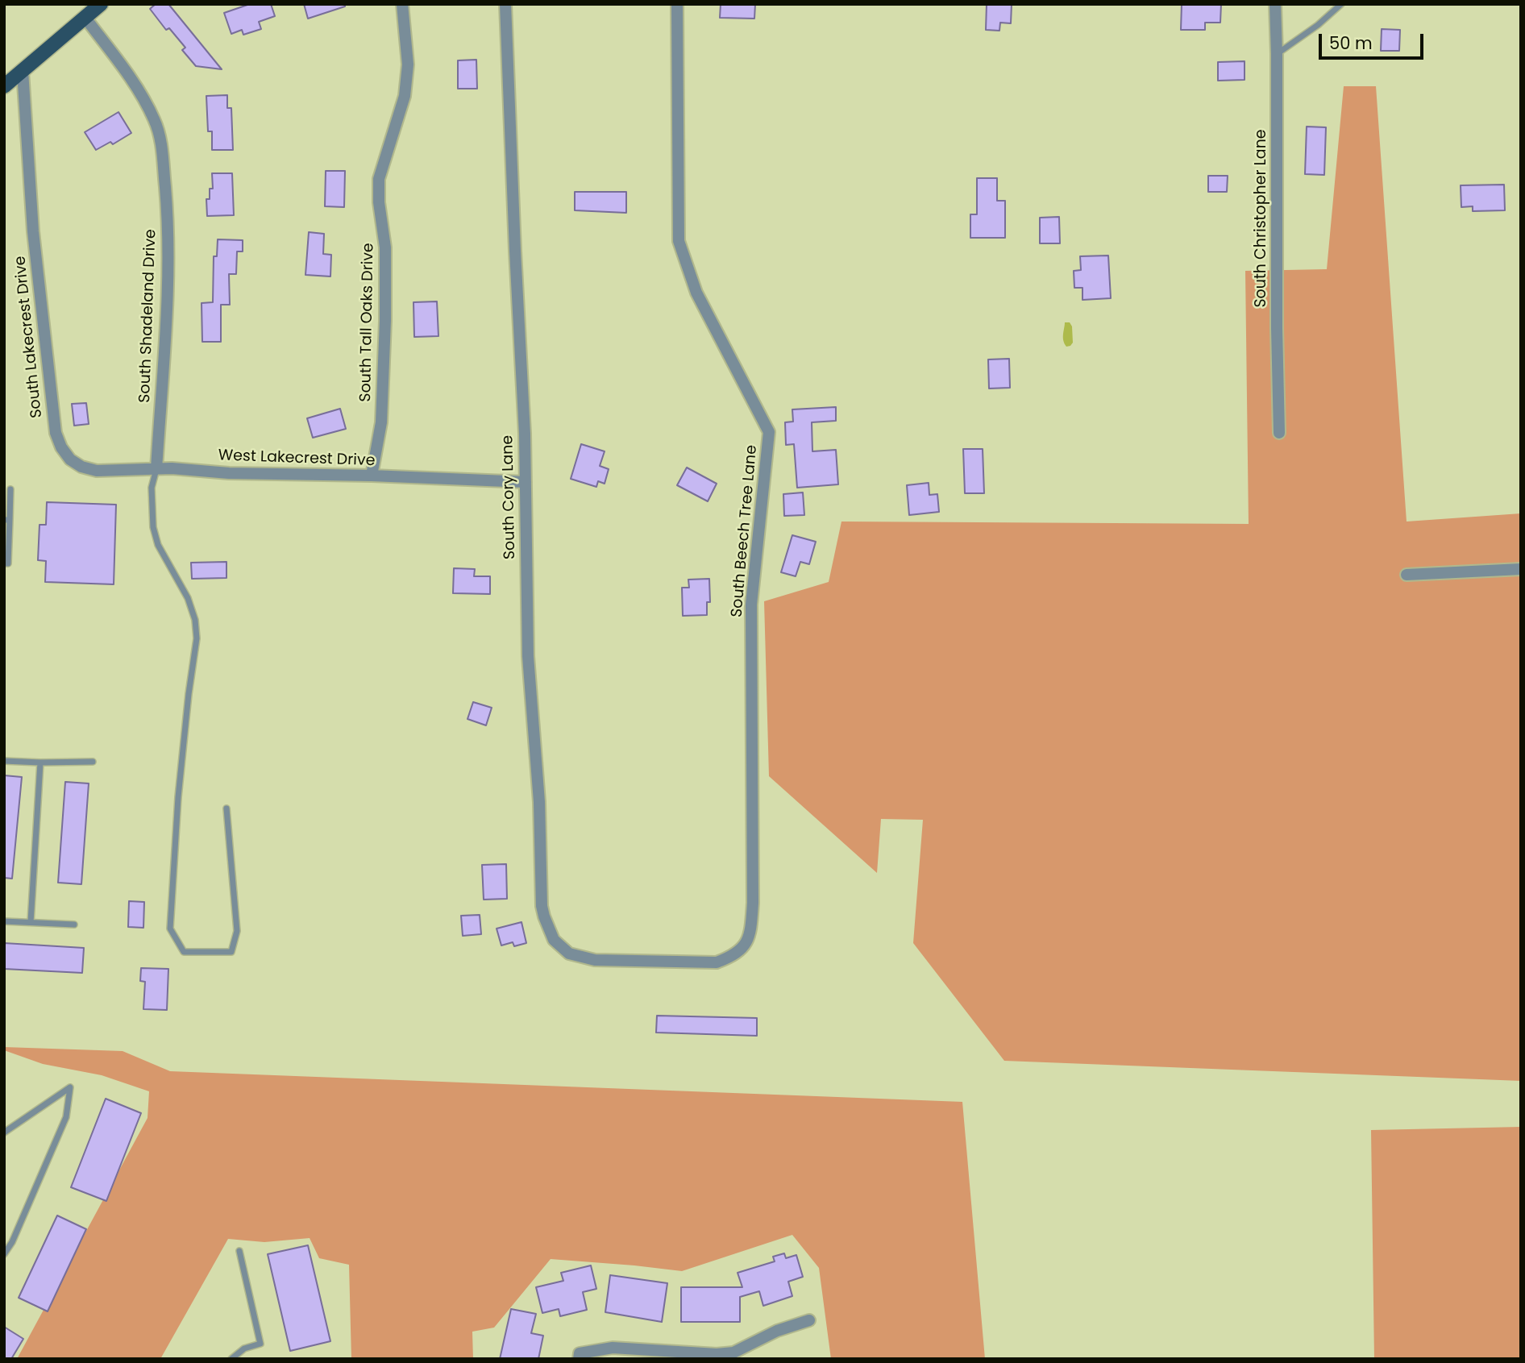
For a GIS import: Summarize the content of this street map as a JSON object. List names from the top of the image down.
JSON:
{
  "streets": {
    "street": [
      "South Christopher Lane",
      "South Shadeland Drive",
      "South Tall Oaks Drive",
      "South Lakecrest Drive",
      "West Lakecrest Drive",
      "South Cory Lane",
      "South Beech Tree Lane"
    ]
  },
  "crossings": [
    ["South Shadeland Drive", "West Lakecrest Drive"],
    ["South Tall Oaks Drive", "West Lakecrest Drive"],
    ["South Lakecrest Drive", "West Lakecrest Drive"],
    ["West Lakecrest Drive", "South Cory Lane"],
    ["South Cory Lane", "South Beech Tree Lane"]
  ],
  "scale_bar": "50 m"
}
